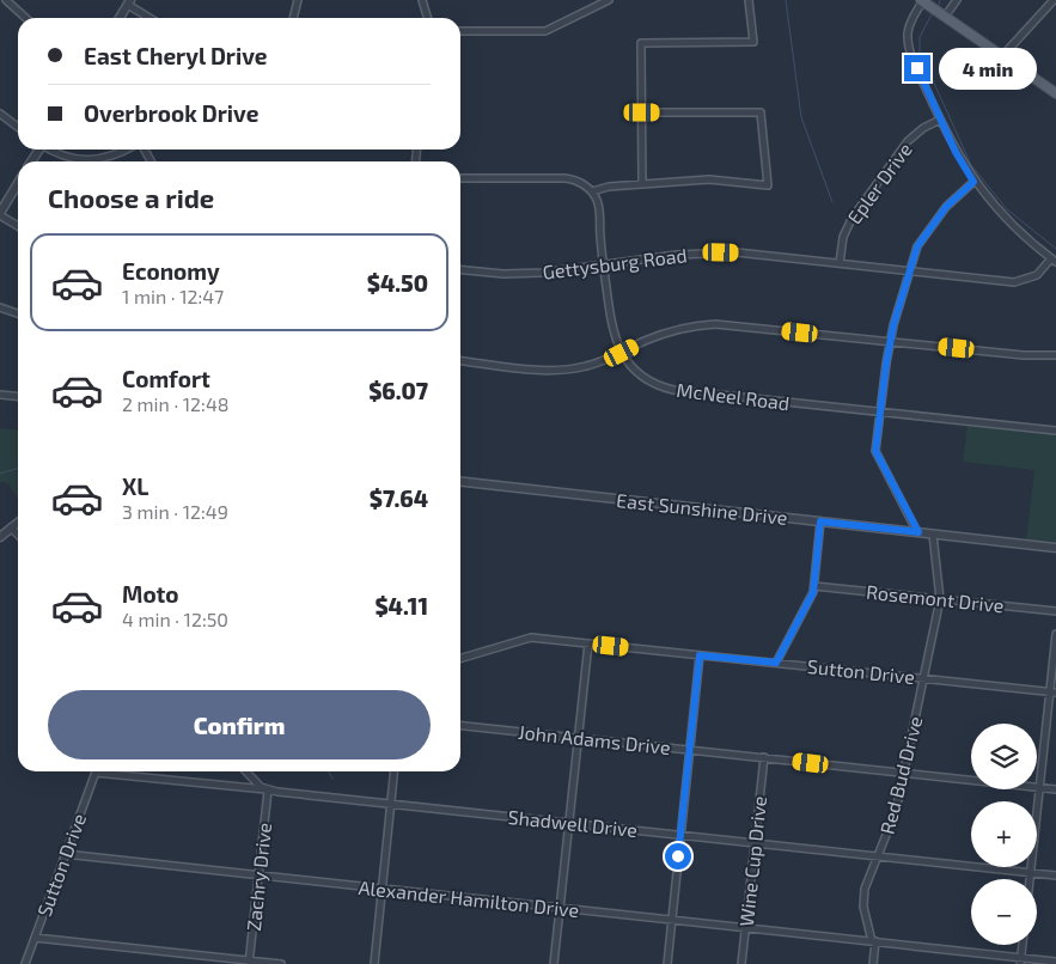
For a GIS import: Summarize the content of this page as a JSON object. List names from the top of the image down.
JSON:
{
  "streets": {
    "street": [
      "Epler Drive",
      "Gettysburg Road",
      "McNeel Road",
      "East Sunshine Drive",
      "Rosemont Drive",
      "Sutton Drive",
      "John Adams Drive",
      "Red Bud Drive",
      "Shadwell Drive",
      "Wine Cup Drive",
      "Zachry Drive",
      "Alexander Hamilton Drive"
    ]
  },
  "crossings": [
    ["Epler Drive", "Gettysburg Road"],
    ["Gettysburg Road", "McNeel Road"],
    ["East Sunshine Drive", "Red Bud Drive"],
    ["Rosemont Drive", "Red Bud Drive"],
    ["Sutton Drive", "Red Bud Drive"],
    ["Sutton Drive", "Alexander Hamilton Drive"],
    ["John Adams Drive", "Red Bud Drive"],
    ["John Adams Drive", "Wine Cup Drive"],
    ["Red Bud Drive", "Shadwell Drive"],
    ["Red Bud Drive", "Alexander Hamilton Drive"],
    ["Shadwell Drive", "Wine Cup Drive"],
    ["Shadwell Drive", "Zachry Drive"],
    ["Wine Cup Drive", "Alexander Hamilton Drive"],
    ["Zachry Drive", "Alexander Hamilton Drive"]
  ],
  "page": {
    "banner": ["East Cheryl Drive", "Overbrook Drive"],
    "bubble": "4 min",
    "heading": "Choose a ride",
    "list": [
      {
        "name": "Economy",
        "note": "1 min · 12:47",
        "value": "$4.50"
      },
      {
        "name": "Comfort",
        "note": "2 min · 12:48",
        "value": "$6.07"
      },
      {
        "name": "XL",
        "note": "3 min · 12:49",
        "value": "$7.64"
      },
      {
        "name": "Moto",
        "note": "4 min · 12:50",
        "value": "$4.11"
      }
    ],
    "buttons": "Confirm",
    "map_buttons": ["+", "−"]
  }
}
